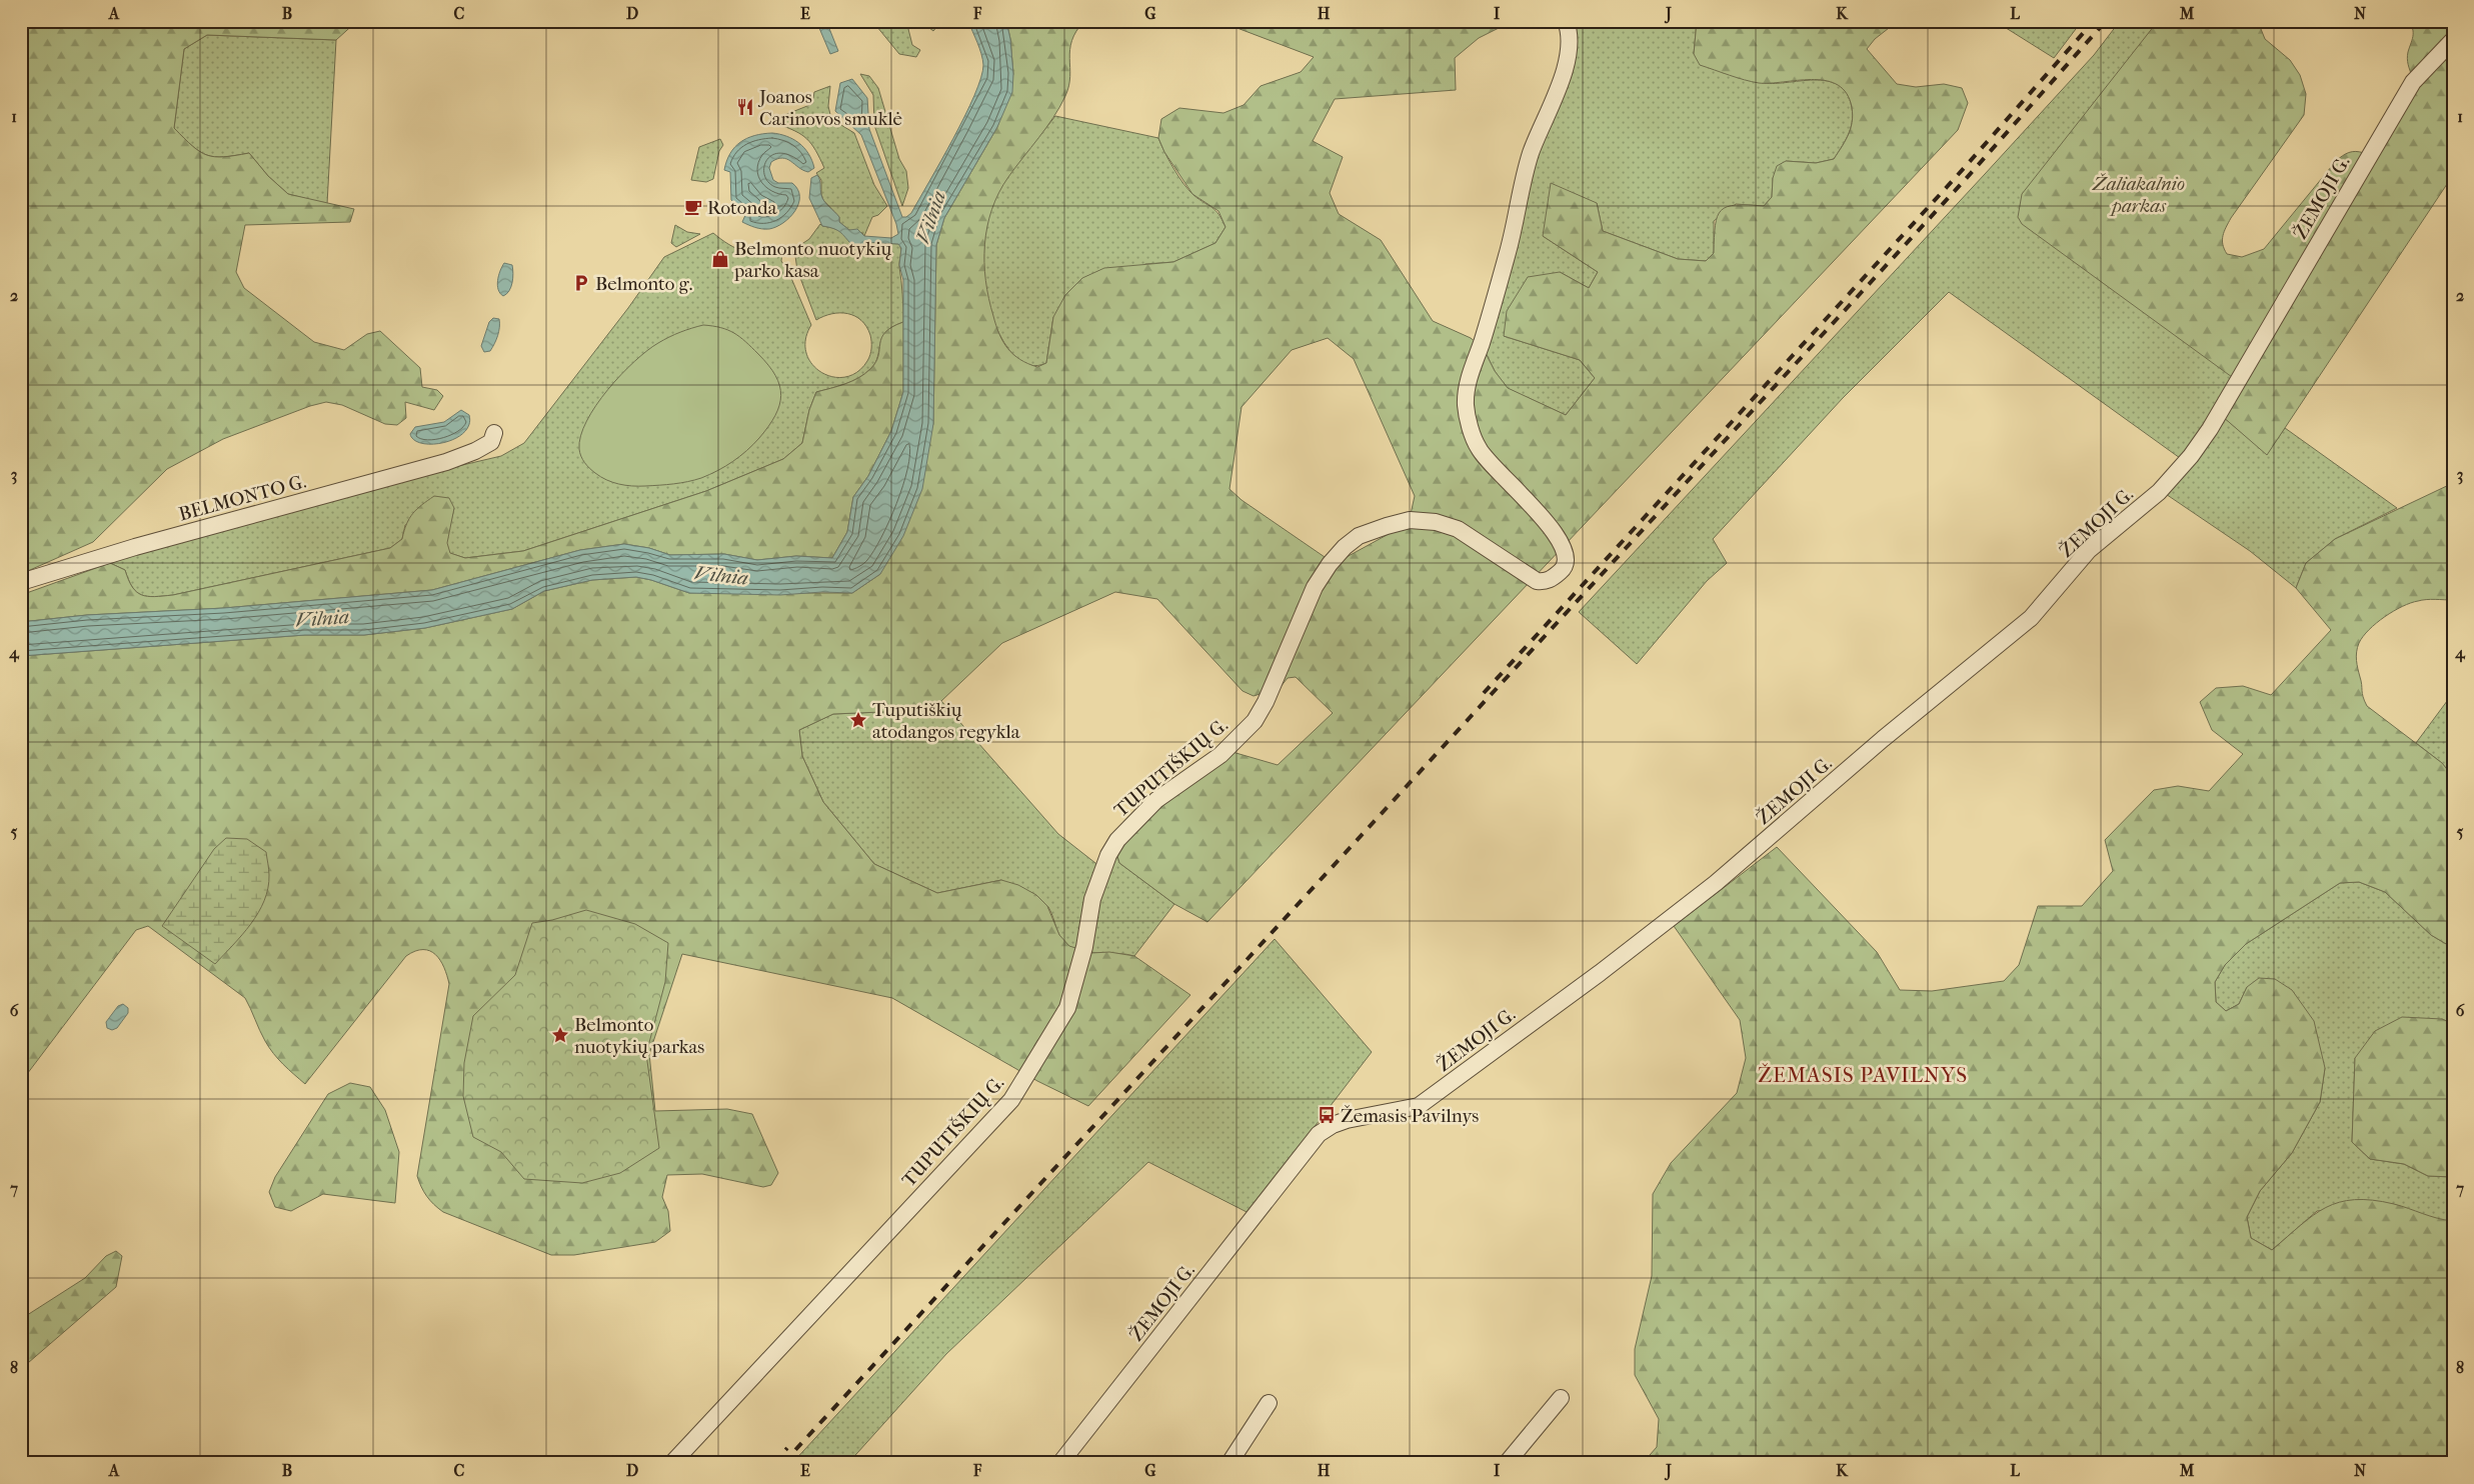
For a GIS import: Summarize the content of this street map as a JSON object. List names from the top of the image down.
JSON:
{
  "streets": {
    "street": ["ŽEMOJI G.", "BELMONTO G.", "TUPUTIŠKIŲ G."]
  },
  "districts": ["ŽEMASIS PAVILNYS"],
  "water": ["Vilnia"],
  "parks": ["Žaliakalnio parkas"],
  "places": {
    "restaurant": ["Joanos Carinovos smuklė"],
    "cafe": ["Rotonda"],
    "shop": ["Belmonto nuotykių parko kasa"],
    "parking": ["Belmonto g."],
    "place": ["Tuputiškių atodangos regykla", "Belmonto nuotykių parkas"],
    "bus stop": ["Žemasis Pavilnys"]
  },
  "grid": {
    "columns": [
      "A",
      "B",
      "C",
      "D",
      "E",
      "F",
      "G",
      "H",
      "I",
      "J",
      "K",
      "L",
      "M",
      "N"
    ],
    "rows": [
      "1",
      "2",
      "3",
      "4",
      "5",
      "6",
      "7",
      "8"
    ]
  }
}
